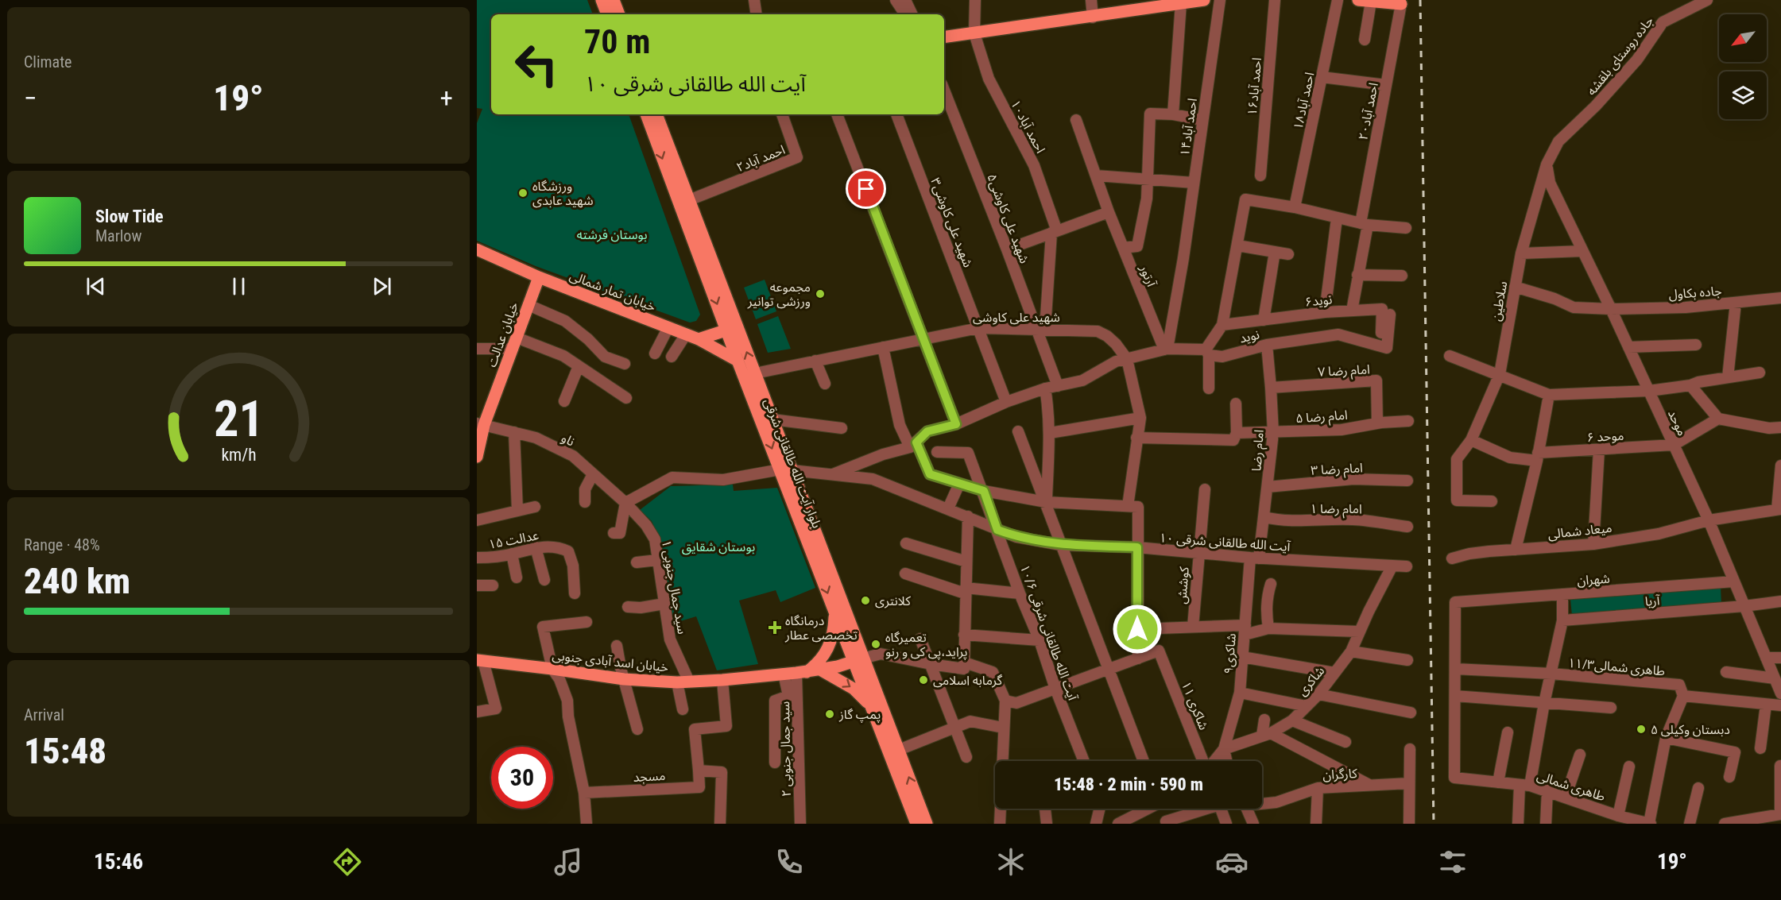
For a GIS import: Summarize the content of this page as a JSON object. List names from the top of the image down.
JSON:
{
  "streets": {
    "main road": [
      "خیابان تمار شمالی",
      "خیابان عدالت",
      "بلوار آیت الله طالقانی شرقی",
      "خیابان اسد آبادی جنوبی"
    ],
    "street": [
      "جاده روستای بلقشه",
      "احمد آباد۱۶",
      "احمد آباد۱۸",
      "احمد آباد۲۰",
      "احمد آباد۱۰",
      "احمد آباد۱۴",
      "احمد آباد۲",
      "شهید علی کاوشی۵",
      "شهید علی کاوشی۳",
      "آرتور",
      "جاده بکاول",
      "نوید۶",
      "سلاطین",
      "شهید علی کاوشی",
      "نوید",
      "امام رضا ۷",
      "امام رضا ۵",
      "موحد",
      "موحد ۶",
      "ناو",
      "امام رضا",
      "امام رضا ۳",
      "امام رضا ۱",
      "میعاد شمالی",
      "عدالت ۱۵",
      "آیت الله طالقانی شرقی ۱۰",
      "شهران",
      "کوشش",
      "سید جمال جنوبی ۱",
      "آریا",
      "آیت الله طالقانی شرقی ۱۰/۶",
      "شاکری۹",
      "طاهری شمالی۱۱/۳",
      "شاکری",
      "شاکری ۱۱",
      "سید جمال جنوبی ۲",
      "کارگران",
      "مسجد",
      "طاهری شمالی"
    ]
  },
  "crossings": [
    ["جاده روستای بلقشه", "سلاطین"],
    ["جاده روستای بلقشه", "موحد"],
    ["احمد آباد۲۰", "نوید۶"],
    ["احمد آباد۱۴", "آرتور"],
    ["احمد آباد۱۴", "نوید"],
    ["احمد آباد۲", "بلوار آیت الله طالقانی شرقی"],
    ["شهید علی کاوشی۵", "شهید علی کاوشی"],
    ["شهید علی کاوشی۵", "نوید"],
    ["شهید علی کاوشی۳", "شهید علی کاوشی"],
    ["شهید علی کاوشی۳", "نوید"],
    ["آرتور", "نوید"],
    ["خیابان تمار شمالی", "خیابان عدالت"],
    ["خیابان تمار شمالی", "بلوار آیت الله طالقانی شرقی"],
    ["جاده بکاول", "سلاطین"],
    ["جاده بکاول", "موحد"],
    ["نوید۶", "نوید"],
    ["سلاطین", "موحد"],
    ["سلاطین", "موحد ۶"],
    ["شهید علی کاوشی", "نوید"],
    ["شهید علی کاوشی", "بلوار آیت الله طالقانی شرقی"],
    ["خیابان عدالت", "ناو"],
    ["نوید", "امام رضا"],
    ["نوید", "آیت الله طالقانی شرقی ۱۰"],
    ["امام رضا ۷", "امام رضا ۵"],
    ["امام رضا ۷", "امام رضا"],
    ["امام رضا ۵", "امام رضا"],
    ["موحد", "موحد ۶"],
    ["موحد", "میعاد شمالی"],
    ["موحد", "شهران"],
    ["موحد", "آریا"],
    ["ناو", "آیت الله طالقانی شرقی ۱۰"],
    ["ناو", "سید جمال جنوبی ۱"],
    ["امام رضا", "امام رضا ۳"],
    ["امام رضا", "امام رضا ۱"],
    ["امام رضا", "آیت الله طالقانی شرقی ۱۰"],
    ["امام رضا", "شاکری۹"],
    ["بلوار آیت الله طالقانی شرقی", "آیت الله طالقانی شرقی ۱۰"],
    ["بلوار آیت الله طالقانی شرقی", "خیابان اسد آبادی جنوبی"],
    ["آیت الله طالقانی شرقی ۱۰", "کوشش"],
    ["آیت الله طالقانی شرقی ۱۰", "سید جمال جنوبی ۱"],
    ["آیت الله طالقانی شرقی ۱۰", "آیت الله طالقانی شرقی ۱۰/۶"],
    ["آیت الله طالقانی شرقی ۱۰", "شاکری۹"],
    ["آیت الله طالقانی شرقی ۱۰", "شاکری"],
    ["شهران", "طاهری شمالی۱۱/۳"],
    ["سید جمال جنوبی ۱", "خیابان اسد آبادی جنوبی"],
    ["شاکری۹", "شاکری"],
    ["خیابان اسد آبادی جنوبی", "سید جمال جنوبی ۲"]
  ],
  "parks": ["بوستان فرشته", "بوستان شقایق"],
  "places": {
    "other": [
      "ورزشگاه شهید عابدی",
      "مجموعه ورزشی توانیر",
      "کلانتری",
      "تعمیرگاه پراید،پی کی و رنو",
      "گرمابه اسلامی",
      "پمپ گاز",
      "دبستان وکیلی ۵"
    ],
    "health": ["درمانگاه تخصصی عطار"]
  },
  "north": "bottom left",
  "page": {
    "tile": [
      "Climate",
      ["Range · 48%", "240 km"],
      ["Arrival", "15:48"]
    ],
    "turn": ["70 m", "آیت الله طالقانی شرقی ۱۰"],
    "heat": ["−", "19°", "+"],
    "song": ["Slow Tide", "Marlow"],
    "limit": "30",
    "trip": "15:48 · 2 min · 590 m",
    "tabs": ["15:46", "19°"],
    "gauge": ["21", "km/h"]
  }
}
